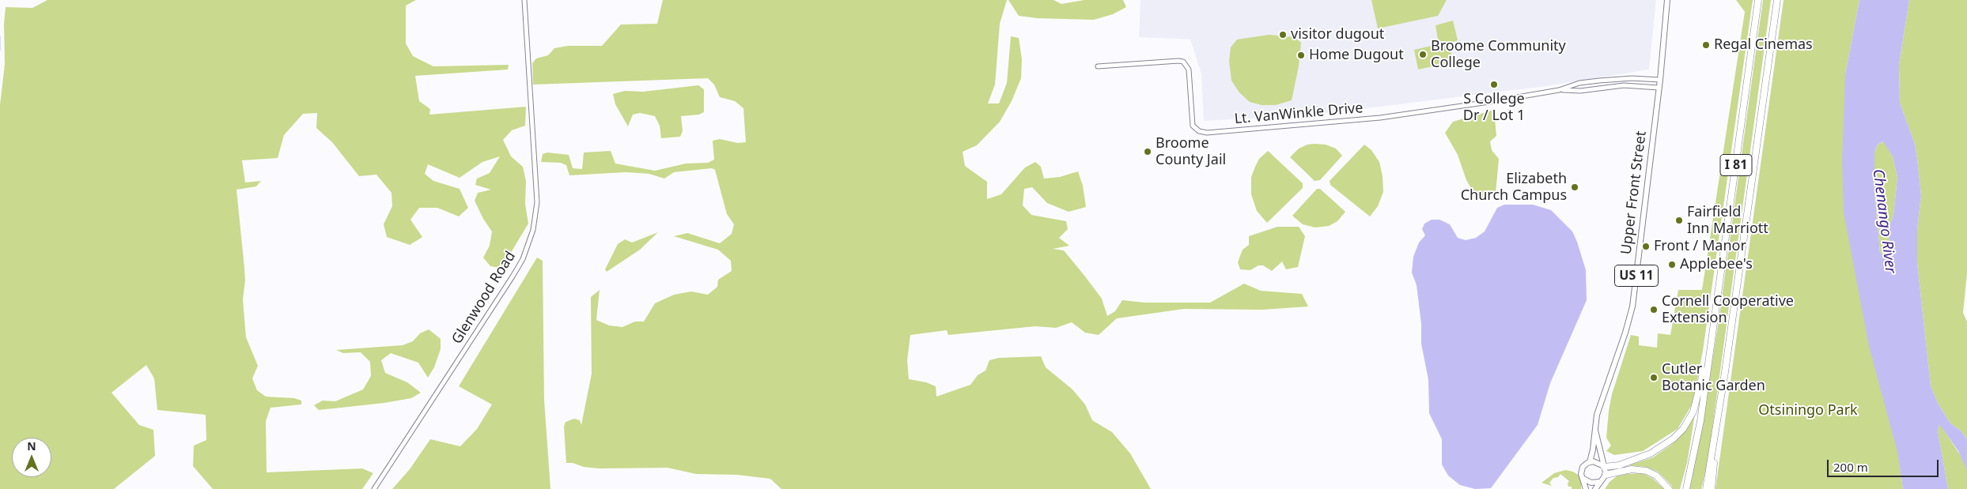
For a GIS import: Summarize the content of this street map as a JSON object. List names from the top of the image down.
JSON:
{
  "streets": {
    "highway": ["I 81"],
    "main road": ["Upper Front Street", "US 11"],
    "street": ["Lt. VanWinkle Drive", "Glenwood Road"]
  },
  "crossings": [
    ["Lt. VanWinkle Drive", "Upper Front Street"]
  ],
  "water": ["Chenango River"],
  "parks": ["Otsiningo Park"],
  "places": [
    "visitor dugout",
    "Regal Cinemas",
    "Broome Community College",
    "Home Dugout",
    "S College Dr / Lot 1",
    "Broome County Jail",
    "Elizabeth Church Campus",
    "Fairfield Inn Marriott",
    "Front / Manor",
    "Applebee's",
    "Cornell Cooperative Extension",
    "Cutler Botanic Garden"
  ],
  "scale_bar": "200 m",
  "north": "top"
}
